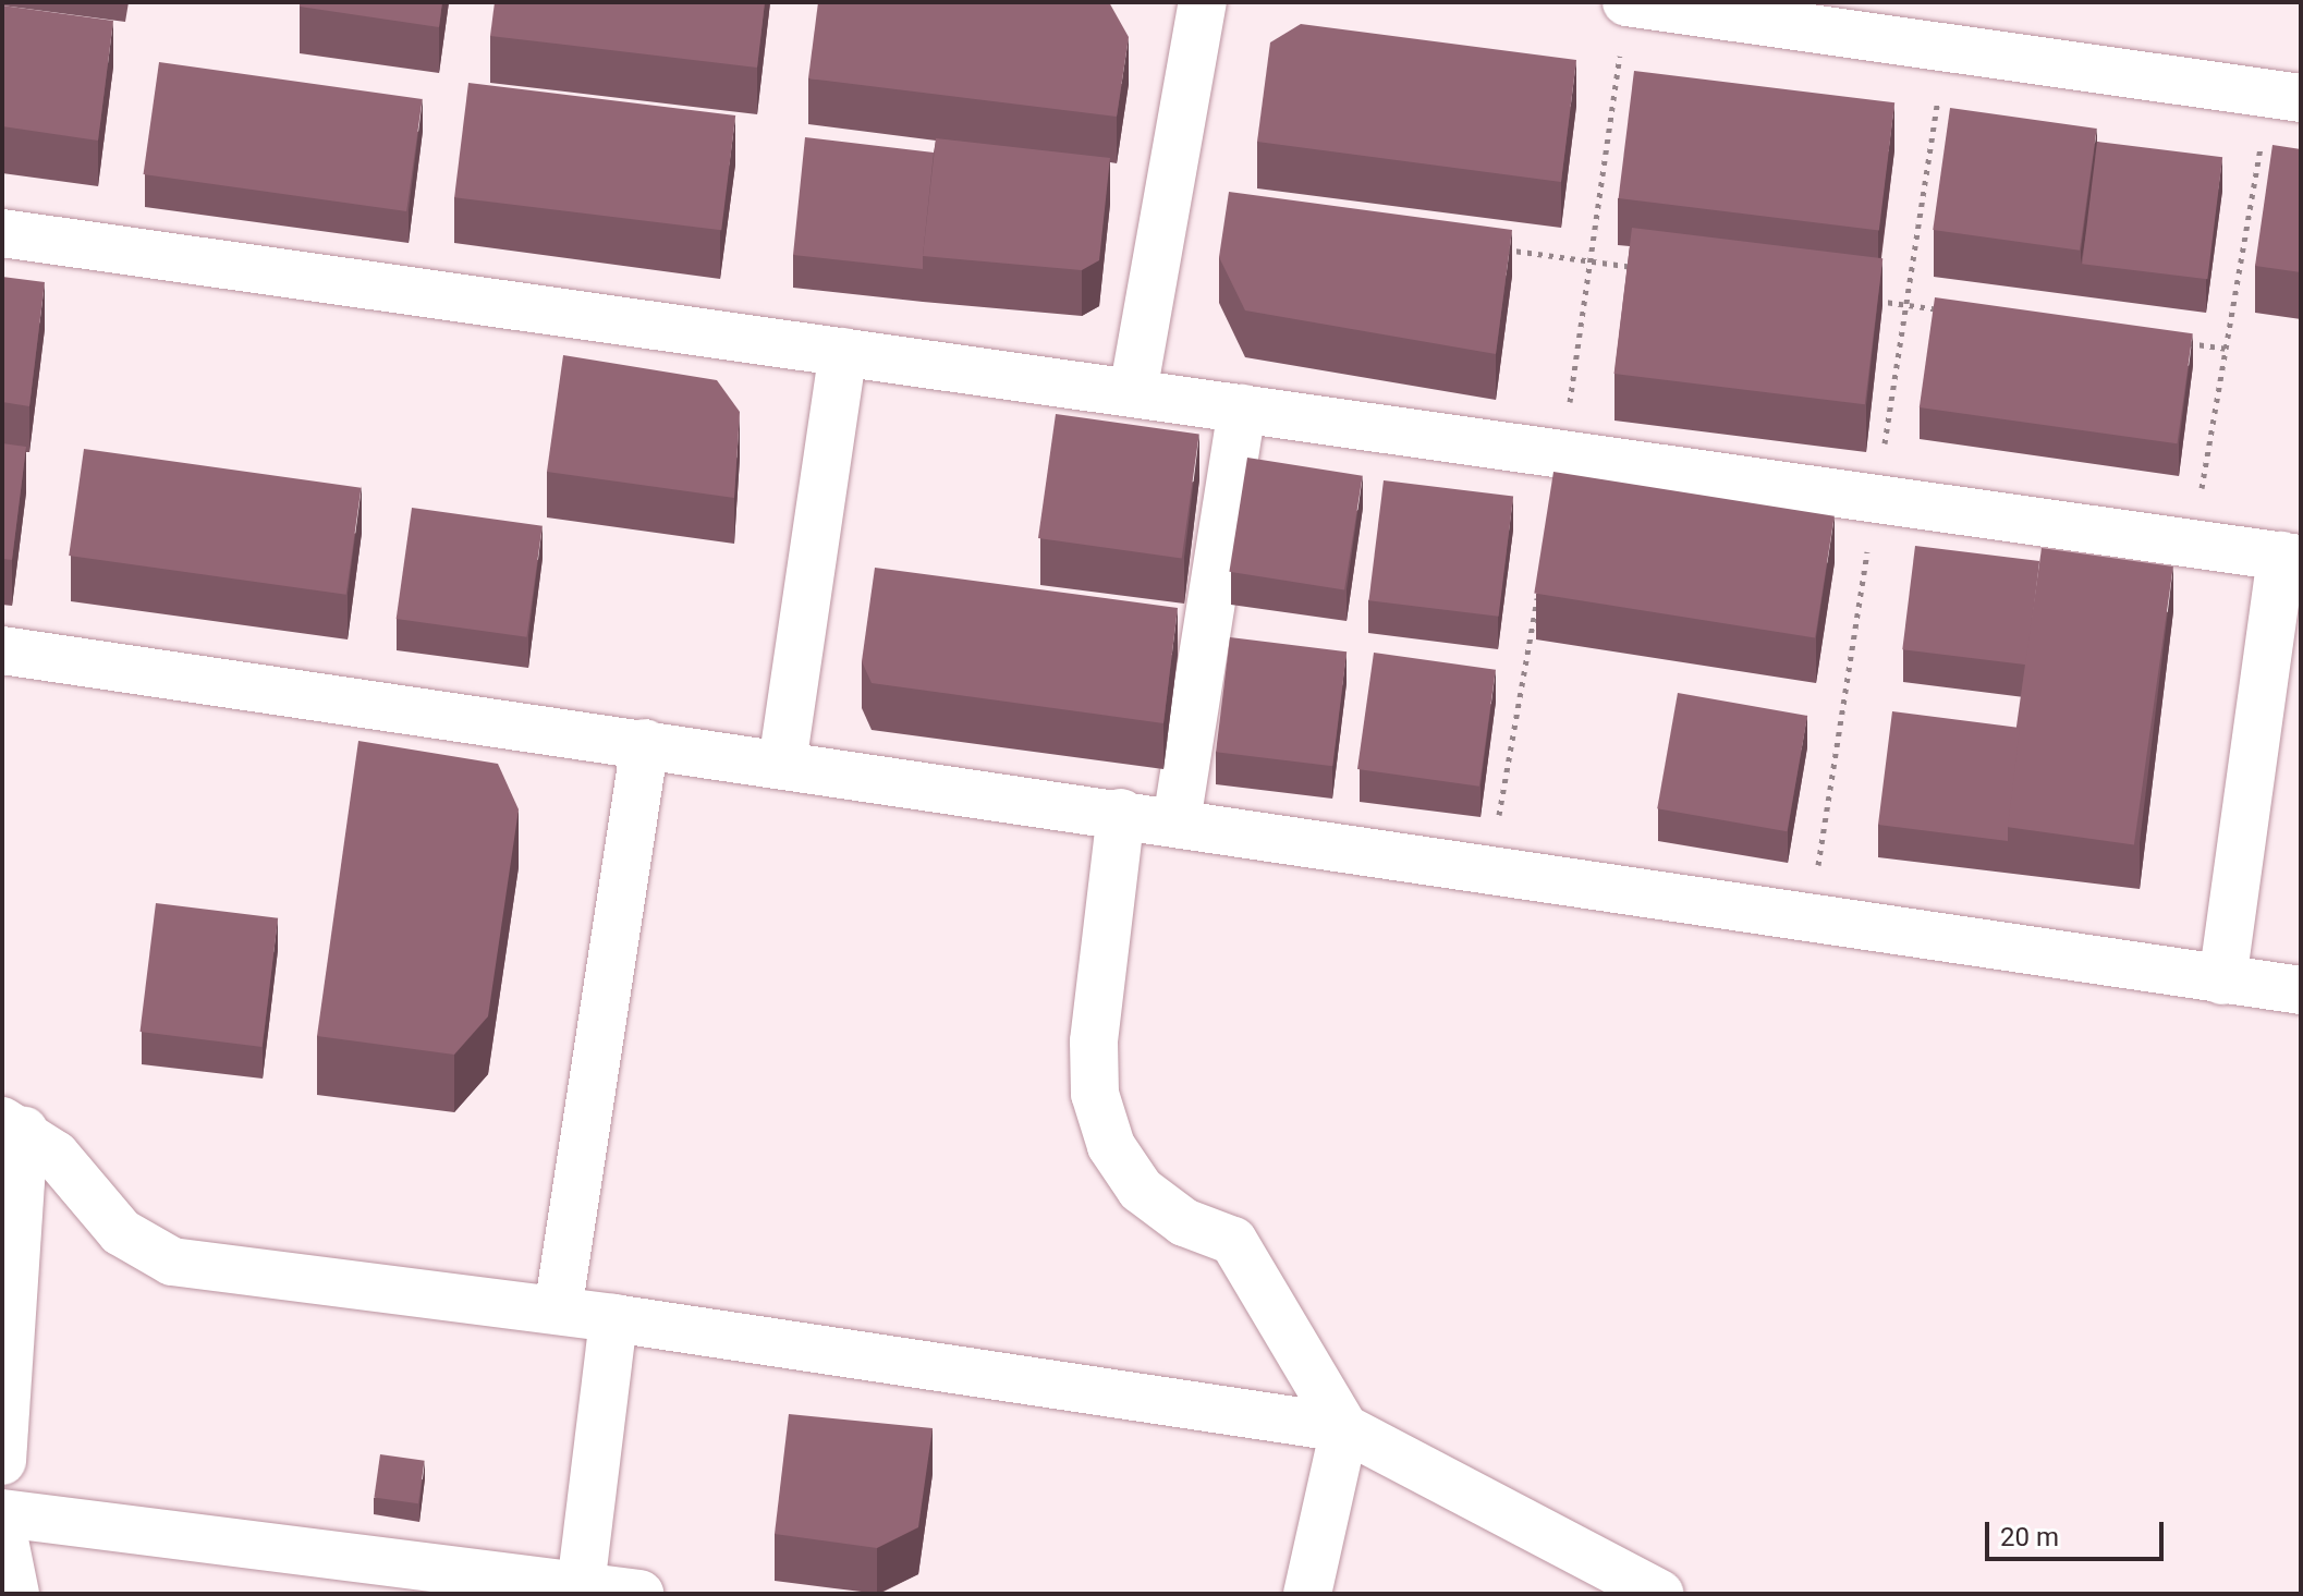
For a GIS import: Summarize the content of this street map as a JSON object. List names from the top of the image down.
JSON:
{
  "scale_bar": "20 m"
}
